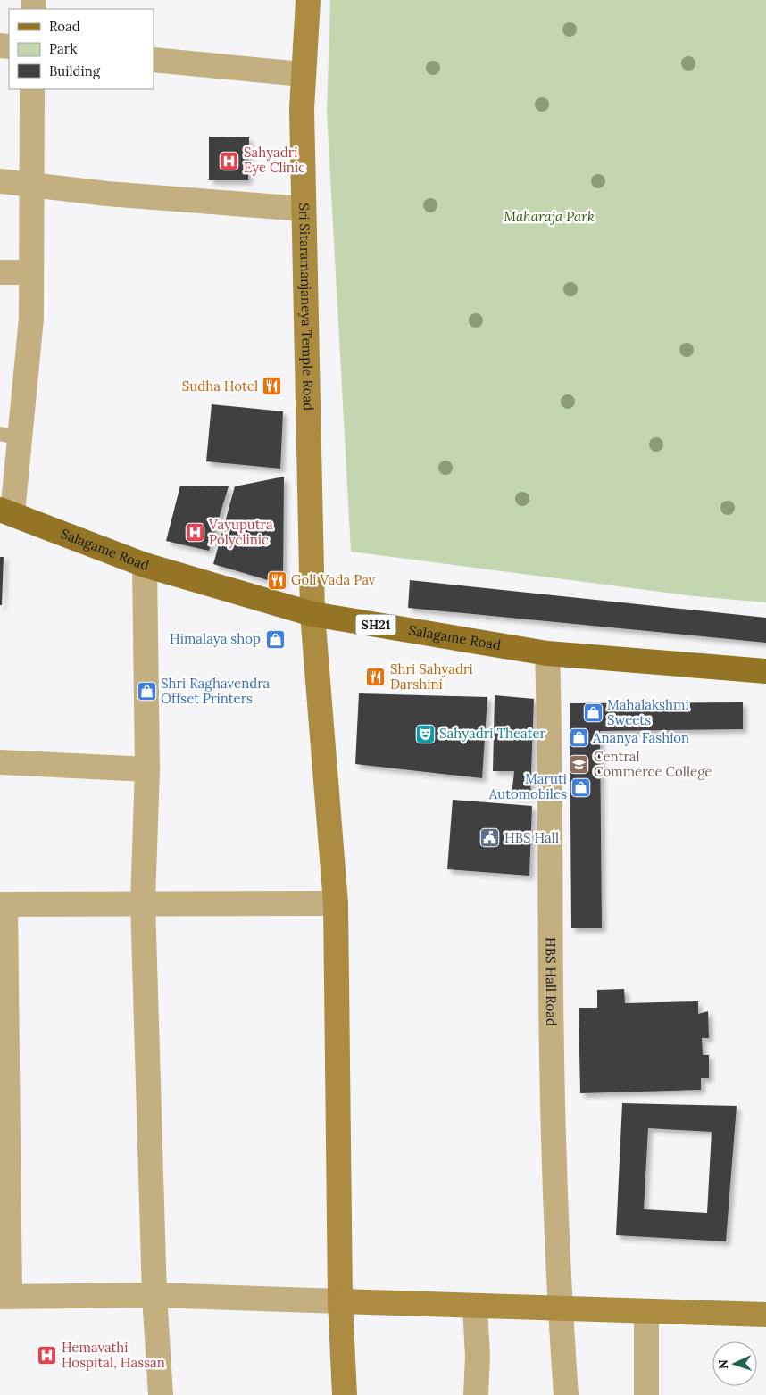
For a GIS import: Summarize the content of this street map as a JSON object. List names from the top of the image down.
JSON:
{
  "streets": {
    "main road": ["Salagame Road", "SH21"],
    "street": ["Sri Sitaramanjaneya Temple Road", "HBS Hall Road"]
  },
  "crossings": [
    ["Sri Sitaramanjaneya Temple Road", "Salagame Road"],
    ["Salagame Road", "HBS Hall Road"]
  ],
  "parks": ["Maharaja Park"],
  "places": {
    "hospital": ["Sahyadri Eye Clinic", "Vayuputra Polyclinic", "Hemavathi Hospital, Hassan"],
    "restaurant": ["Sudha Hotel", "Goli Vada Pav", "Shri Sahyadri Darshini"],
    "shop": [
      "Himalaya shop",
      "Shri Raghavendra Offset Printers",
      "Mahalakshmi Sweets",
      "Ananya Fashion",
      "Maruti Automobiles"
    ],
    "theatre": ["Sahyadri Theater"],
    "school or university": ["Central Commerce College"],
    "public building": ["HBS Hall"]
  },
  "legend": ["Road", "Park", "Building"],
  "north": "left"
}
